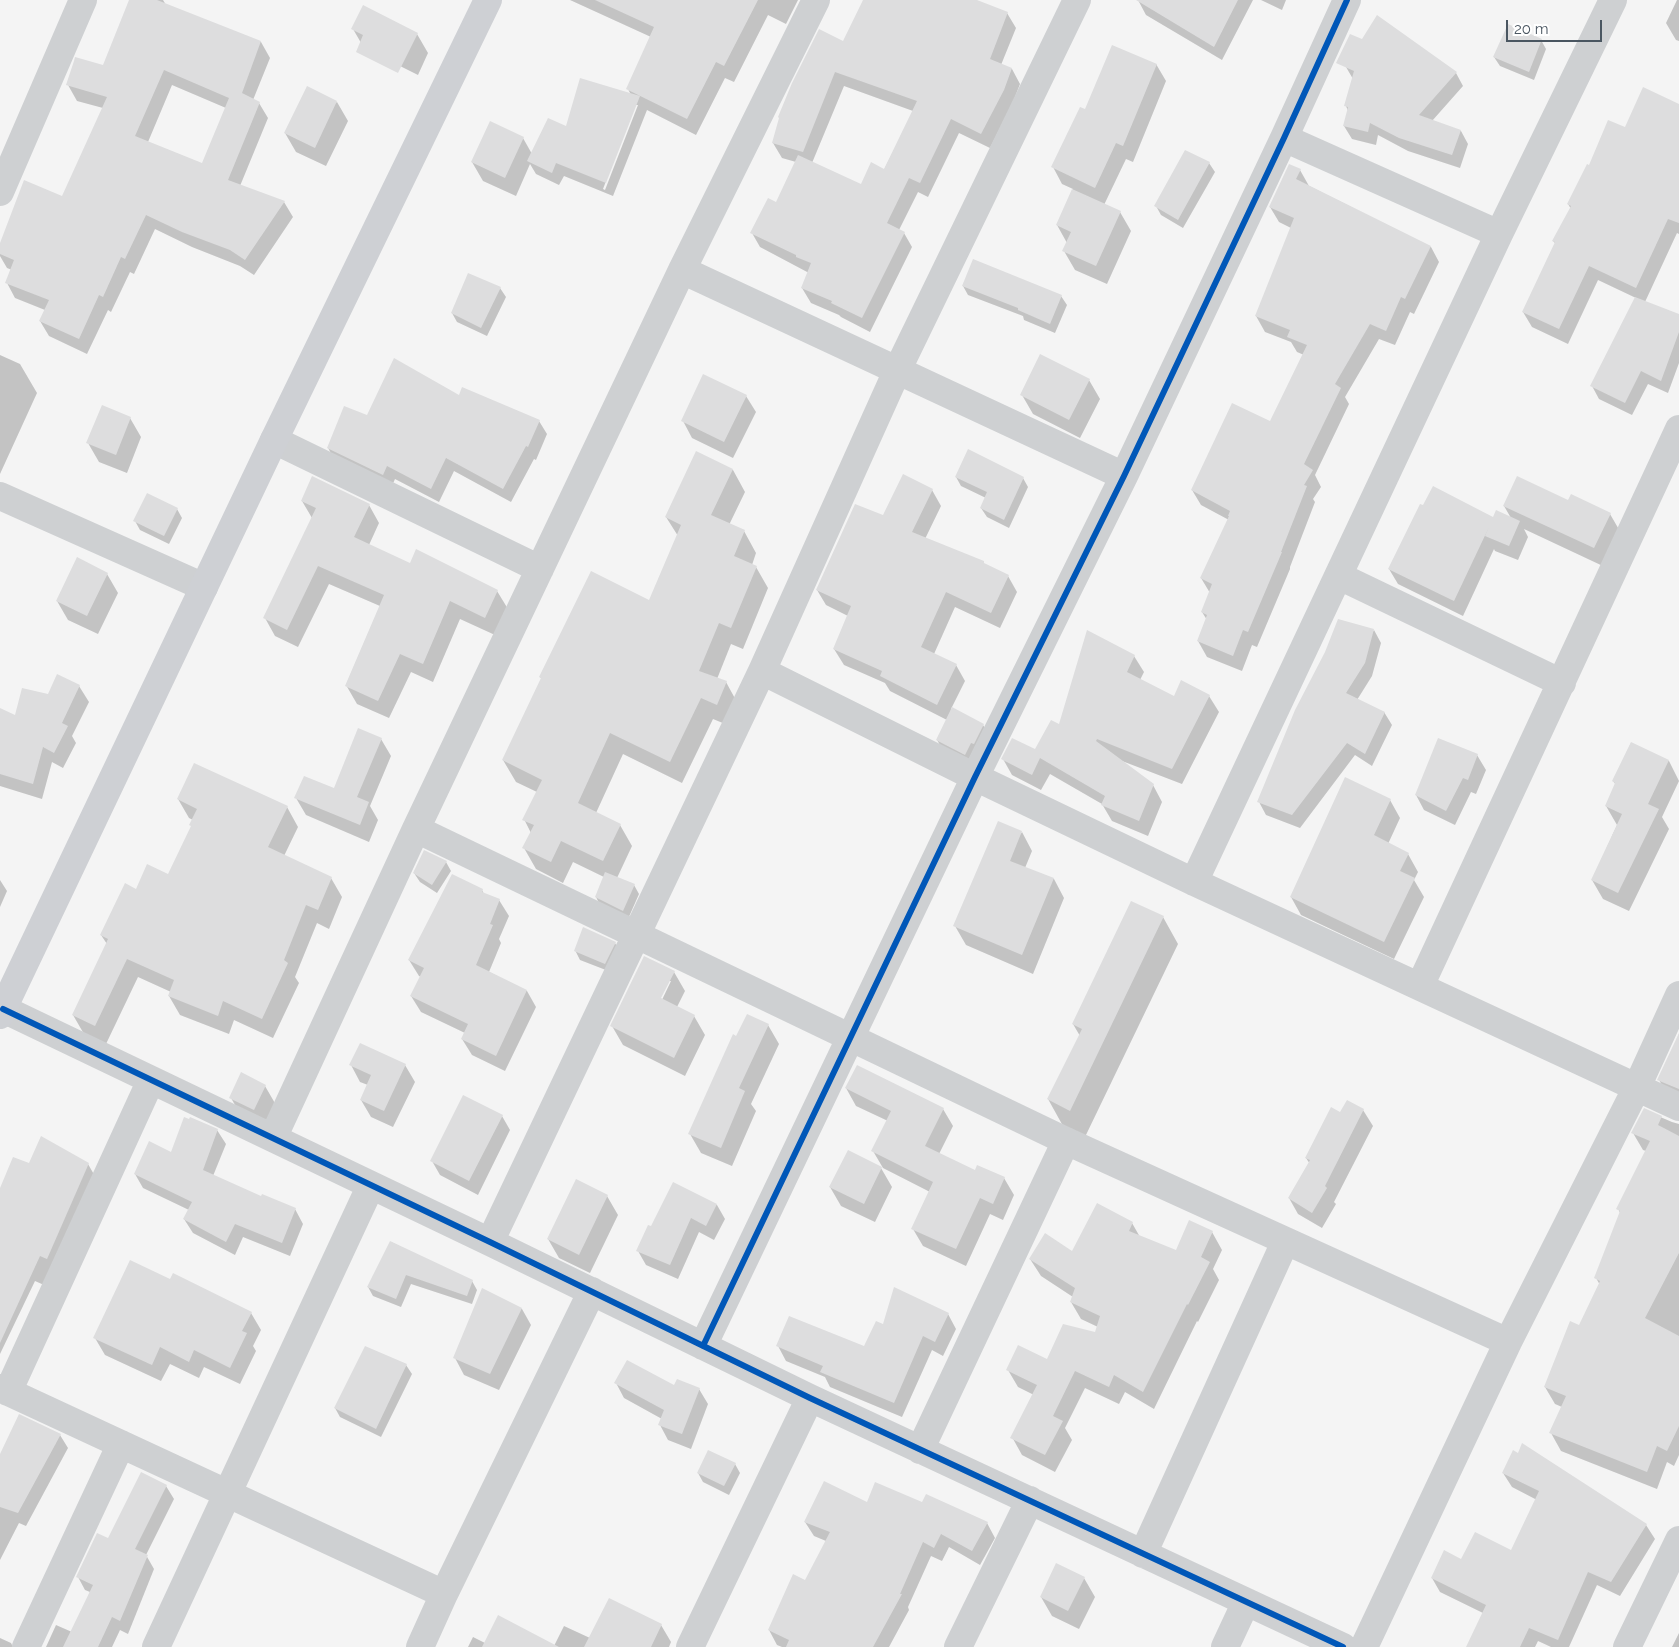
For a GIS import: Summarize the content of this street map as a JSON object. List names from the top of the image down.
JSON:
{
  "scale_bar": "20 m"
}
